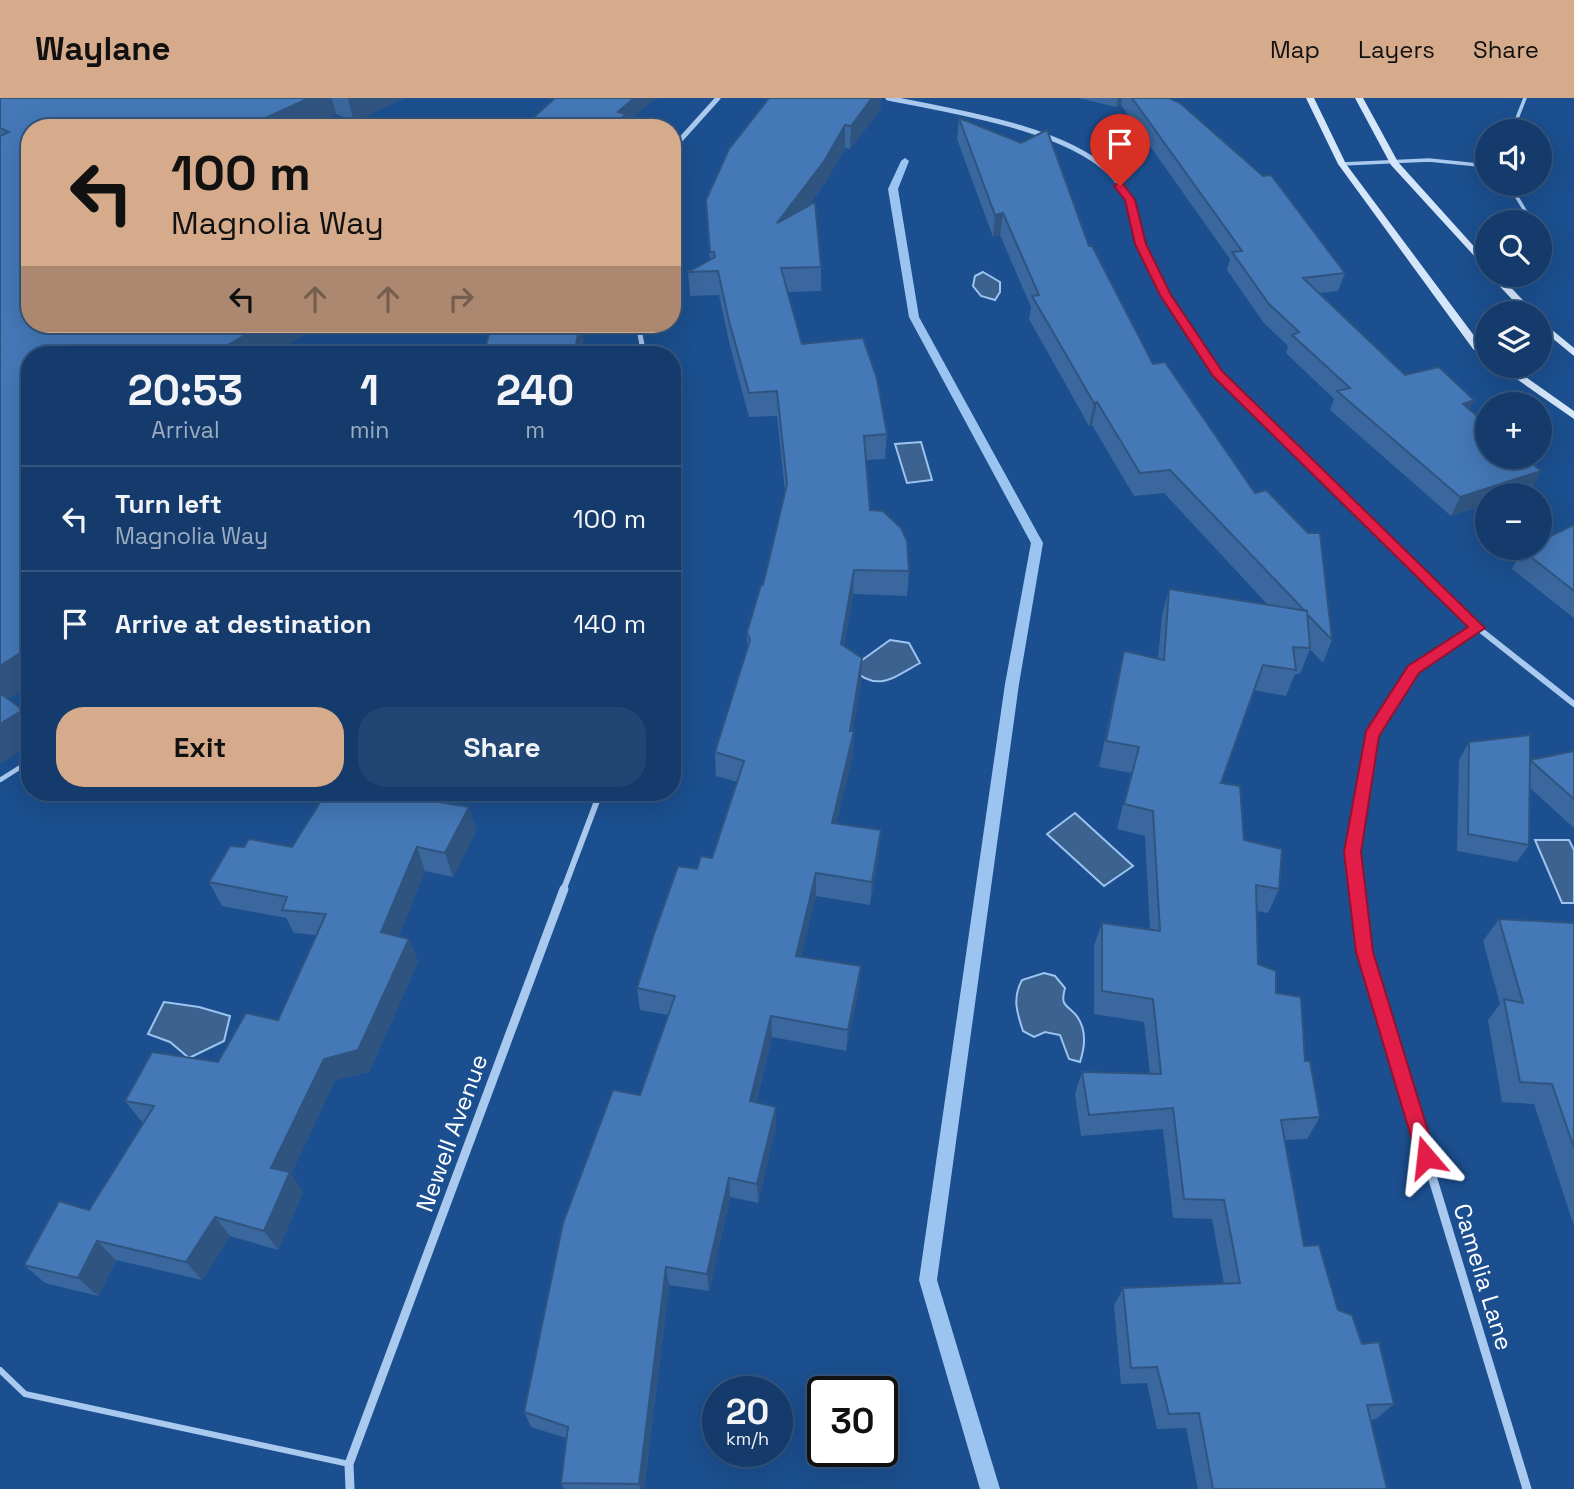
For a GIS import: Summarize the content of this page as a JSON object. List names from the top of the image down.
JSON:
{
  "streets": {
    "street": ["Newell Avenue", "Camelia Lane"]
  },
  "page": {
    "header": "Waylane",
    "nav": ["Map", "Layers", "Share"],
    "map_buttons": ["+", "−"],
    "turn": ["100 m", "Magnolia Way"],
    "eta": [
      "20:53",
      "Arrival",
      "1",
      "min",
      "240",
      "m"
    ],
    "list": [
      {
        "name": "Turn left",
        "note": "Magnolia Way",
        "value": "100 m"
      },
      {
        "name": "Arrive at destination",
        "value": "140 m"
      }
    ],
    "buttons": ["Exit", "Share"],
    "speed": "20 km/h",
    "limit": "30"
  }
}
